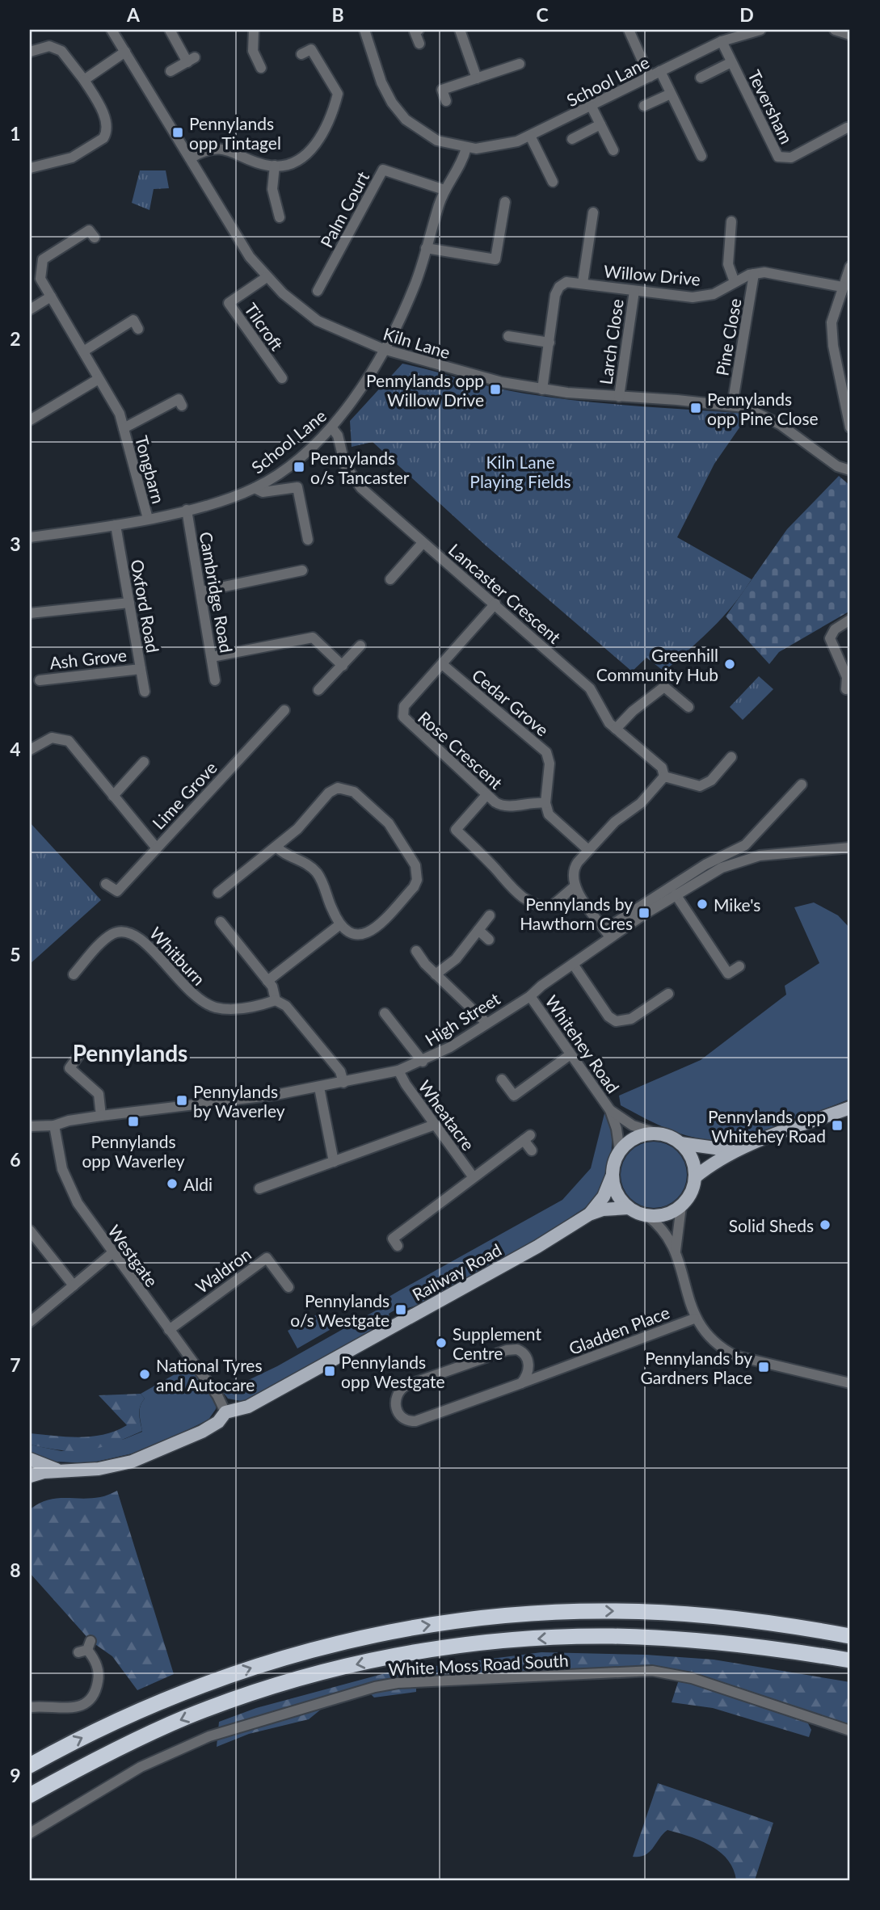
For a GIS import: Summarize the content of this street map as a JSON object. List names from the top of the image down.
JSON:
{
  "streets": {
    "main road": ["Railway Road"],
    "street": [
      "School Lane",
      "Teversham",
      "Palm Court",
      "Willow Drive",
      "Tilcroft",
      "Pine Close",
      "Larch Close",
      "Kiln Lane",
      "Tongbarn",
      "Cambridge Road",
      "Lancaster Crescent",
      "Oxford Road",
      "Ash Grove",
      "Cedar Grove",
      "Rose Crescent",
      "Lime Grove",
      "Whitburn",
      "High Street",
      "Whitehey Road",
      "Wheatacre",
      "Westgate",
      "Waldron",
      "Gladden Place",
      "White Moss Road South"
    ]
  },
  "crossings": [
    ["School Lane", "Teversham"],
    ["School Lane", "Palm Court"],
    ["School Lane", "Kiln Lane"],
    ["School Lane", "Tongbarn"],
    ["School Lane", "Cambridge Road"],
    ["School Lane", "Lancaster Crescent"],
    ["School Lane", "Oxford Road"],
    ["Willow Drive", "Pine Close"],
    ["Willow Drive", "Larch Close"],
    ["Willow Drive", "Kiln Lane"],
    ["Tilcroft", "Kiln Lane"],
    ["Pine Close", "Kiln Lane"],
    ["Larch Close", "Kiln Lane"],
    ["Lancaster Crescent", "Rose Crescent"],
    ["Oxford Road", "Ash Grove"],
    ["Cedar Grove", "Rose Crescent"],
    ["High Street", "Whitehey Road"],
    ["High Street", "Wheatacre"],
    ["High Street", "Westgate"],
    ["Westgate", "Waldron"],
    ["Westgate", "Railway Road"]
  ],
  "districts": ["Pennylands"],
  "parks": ["Kiln Lane Playing Fields"],
  "places": {
    "transit": [
      "Pennylands opp Tintagel",
      "Pennylands opp Willow Drive",
      "Pennylands opp Pine Close",
      "Pennylands o/s Tancaster",
      "Pennylands by Hawthorn Cres",
      "Pennylands by Waverley",
      "Pennylands opp Waverley",
      "Pennylands opp Whitehey Road",
      "Pennylands o/s Westgate",
      "Pennylands by Gardners Place",
      "Pennylands opp Westgate"
    ],
    "other": [
      "Greenhill Community Hub",
      "Mike's",
      "Aldi",
      "Solid Sheds",
      "Supplement Centre",
      "National Tyres and Autocare"
    ]
  },
  "grid": {
    "columns": [
      "A",
      "B",
      "C",
      "D"
    ],
    "rows": [
      "1",
      "2",
      "3",
      "4",
      "5",
      "6",
      "7",
      "8",
      "9"
    ]
  }
}
